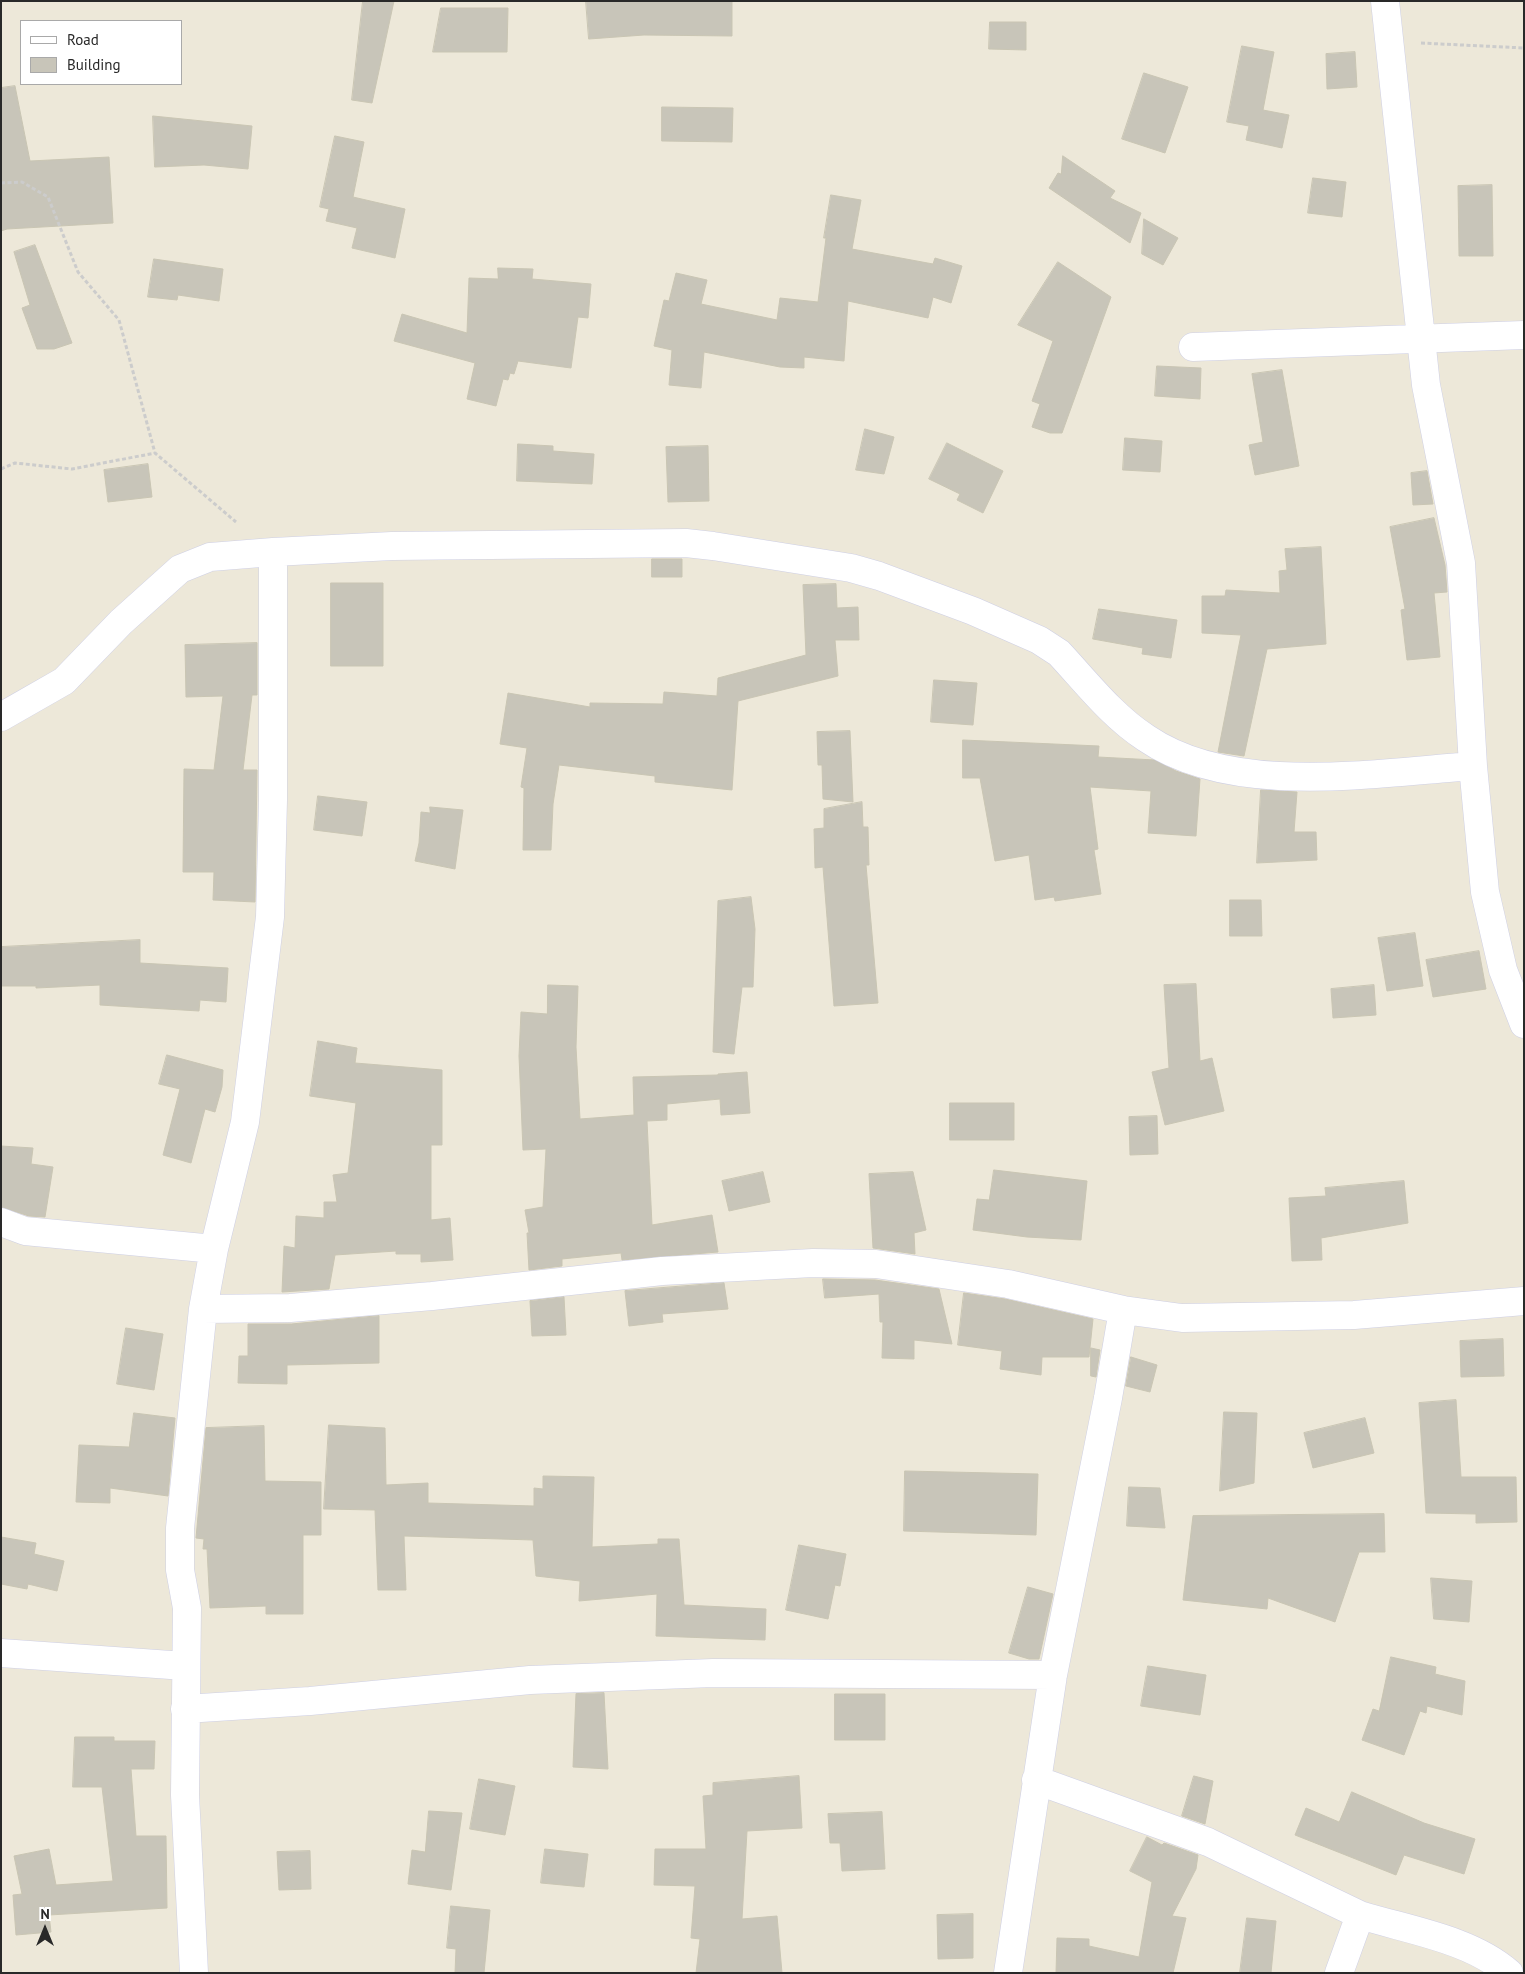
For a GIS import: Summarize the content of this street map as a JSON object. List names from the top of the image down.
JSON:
{
  "legend": ["Road", "Building"],
  "north": "top"
}
